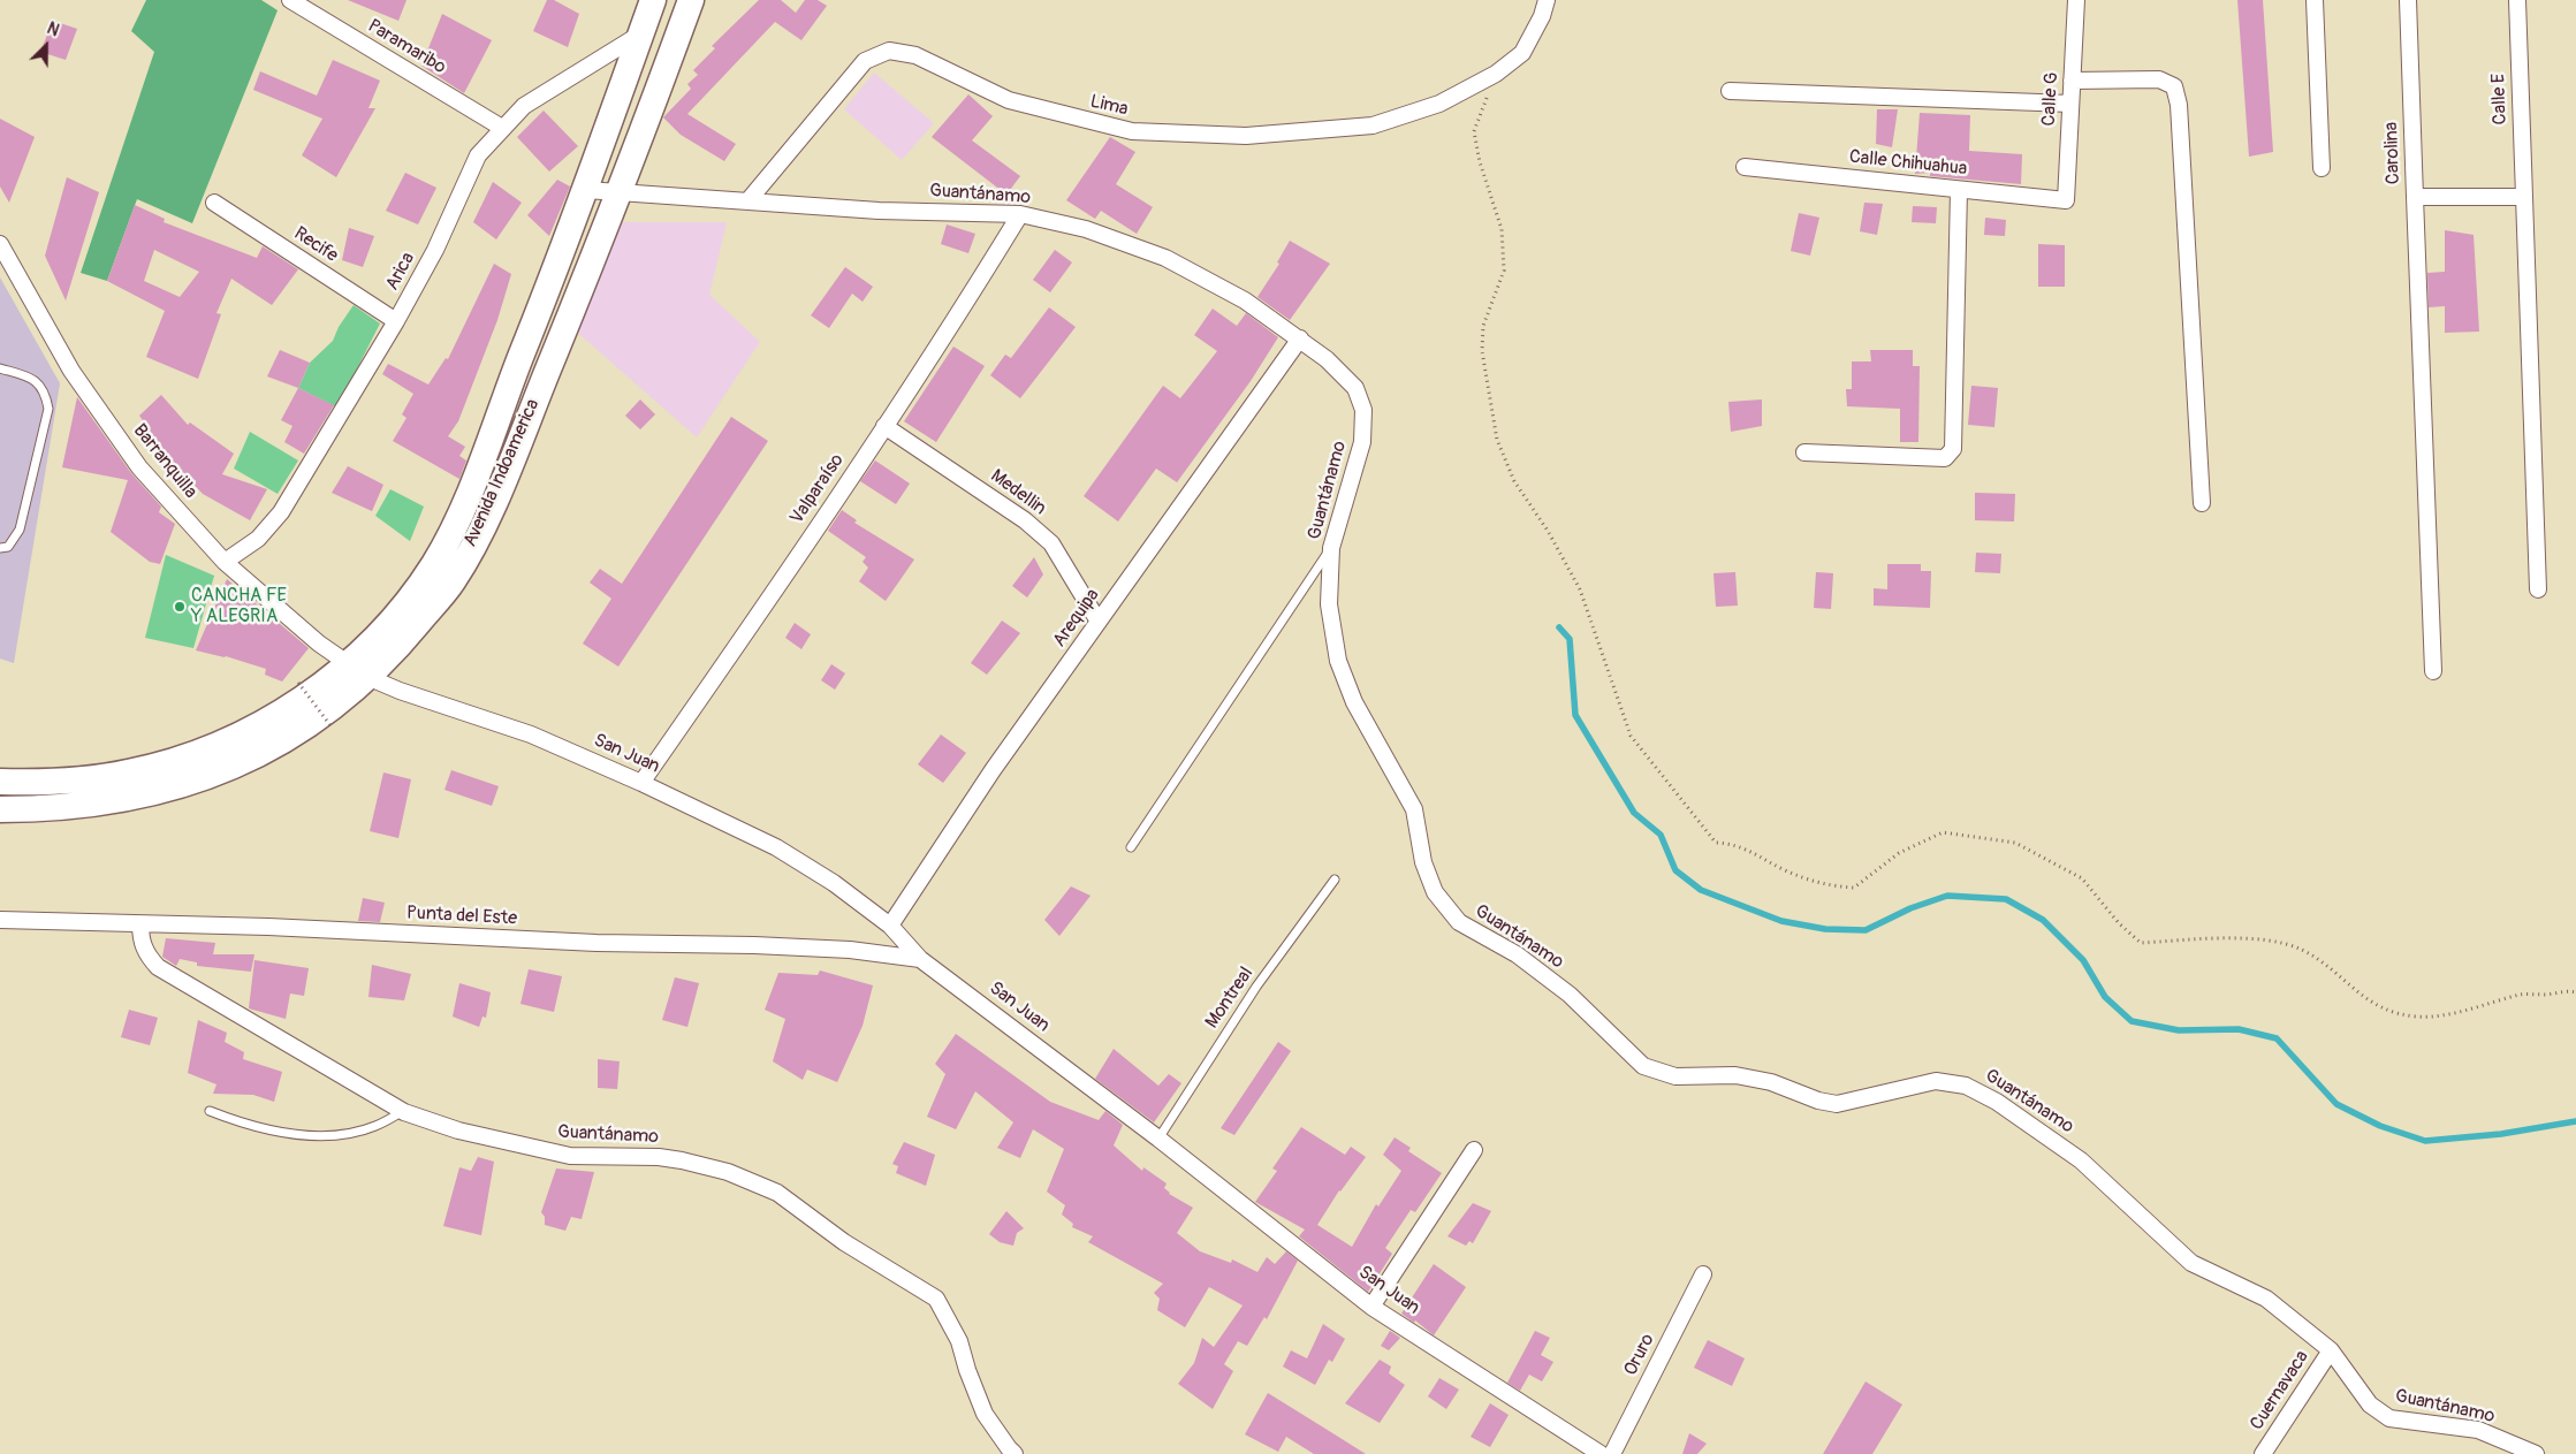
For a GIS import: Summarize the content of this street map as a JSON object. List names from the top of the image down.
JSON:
{
  "streets": {
    "main road": ["Avenida Indoamerica"],
    "street": [
      "Paramaribo",
      "Calle G",
      "Calle E",
      "Lima",
      "Carolina",
      "Calle Chihuahua",
      "Guantánamo",
      "Recife",
      "Arica",
      "Barranquilla",
      "Valparaíso",
      "Medellin",
      "Arequipa",
      "San Juan",
      "Punta del Este",
      "Oruro",
      "Cuernavaca"
    ],
    "lane": ["Montreal"]
  },
  "crossings": [
    ["Paramaribo", "Arica"],
    ["Calle G", "Calle Chihuahua"],
    ["Calle E", "Carolina"],
    ["Lima", "Guantánamo"],
    ["Guantánamo", "Avenida Indoamerica"],
    ["Guantánamo", "Valparaíso"],
    ["Guantánamo", "Arequipa"],
    ["Guantánamo", "Punta del Este"],
    ["Guantánamo", "Cuernavaca"],
    ["Recife", "Arica"],
    ["Arica", "Barranquilla"],
    ["Arica", "Avenida Indoamerica"],
    ["Barranquilla", "Avenida Indoamerica"],
    ["Barranquilla", "San Juan"],
    ["Avenida Indoamerica", "San Juan"],
    ["Valparaíso", "Medellin"],
    ["Valparaíso", "San Juan"],
    ["Medellin", "Arequipa"],
    ["Arequipa", "San Juan"],
    ["San Juan", "Punta del Este"],
    ["San Juan", "Montreal"]
  ],
  "places": ["CANCHA FE Y ALEGRIA"],
  "north": "top right"
}
